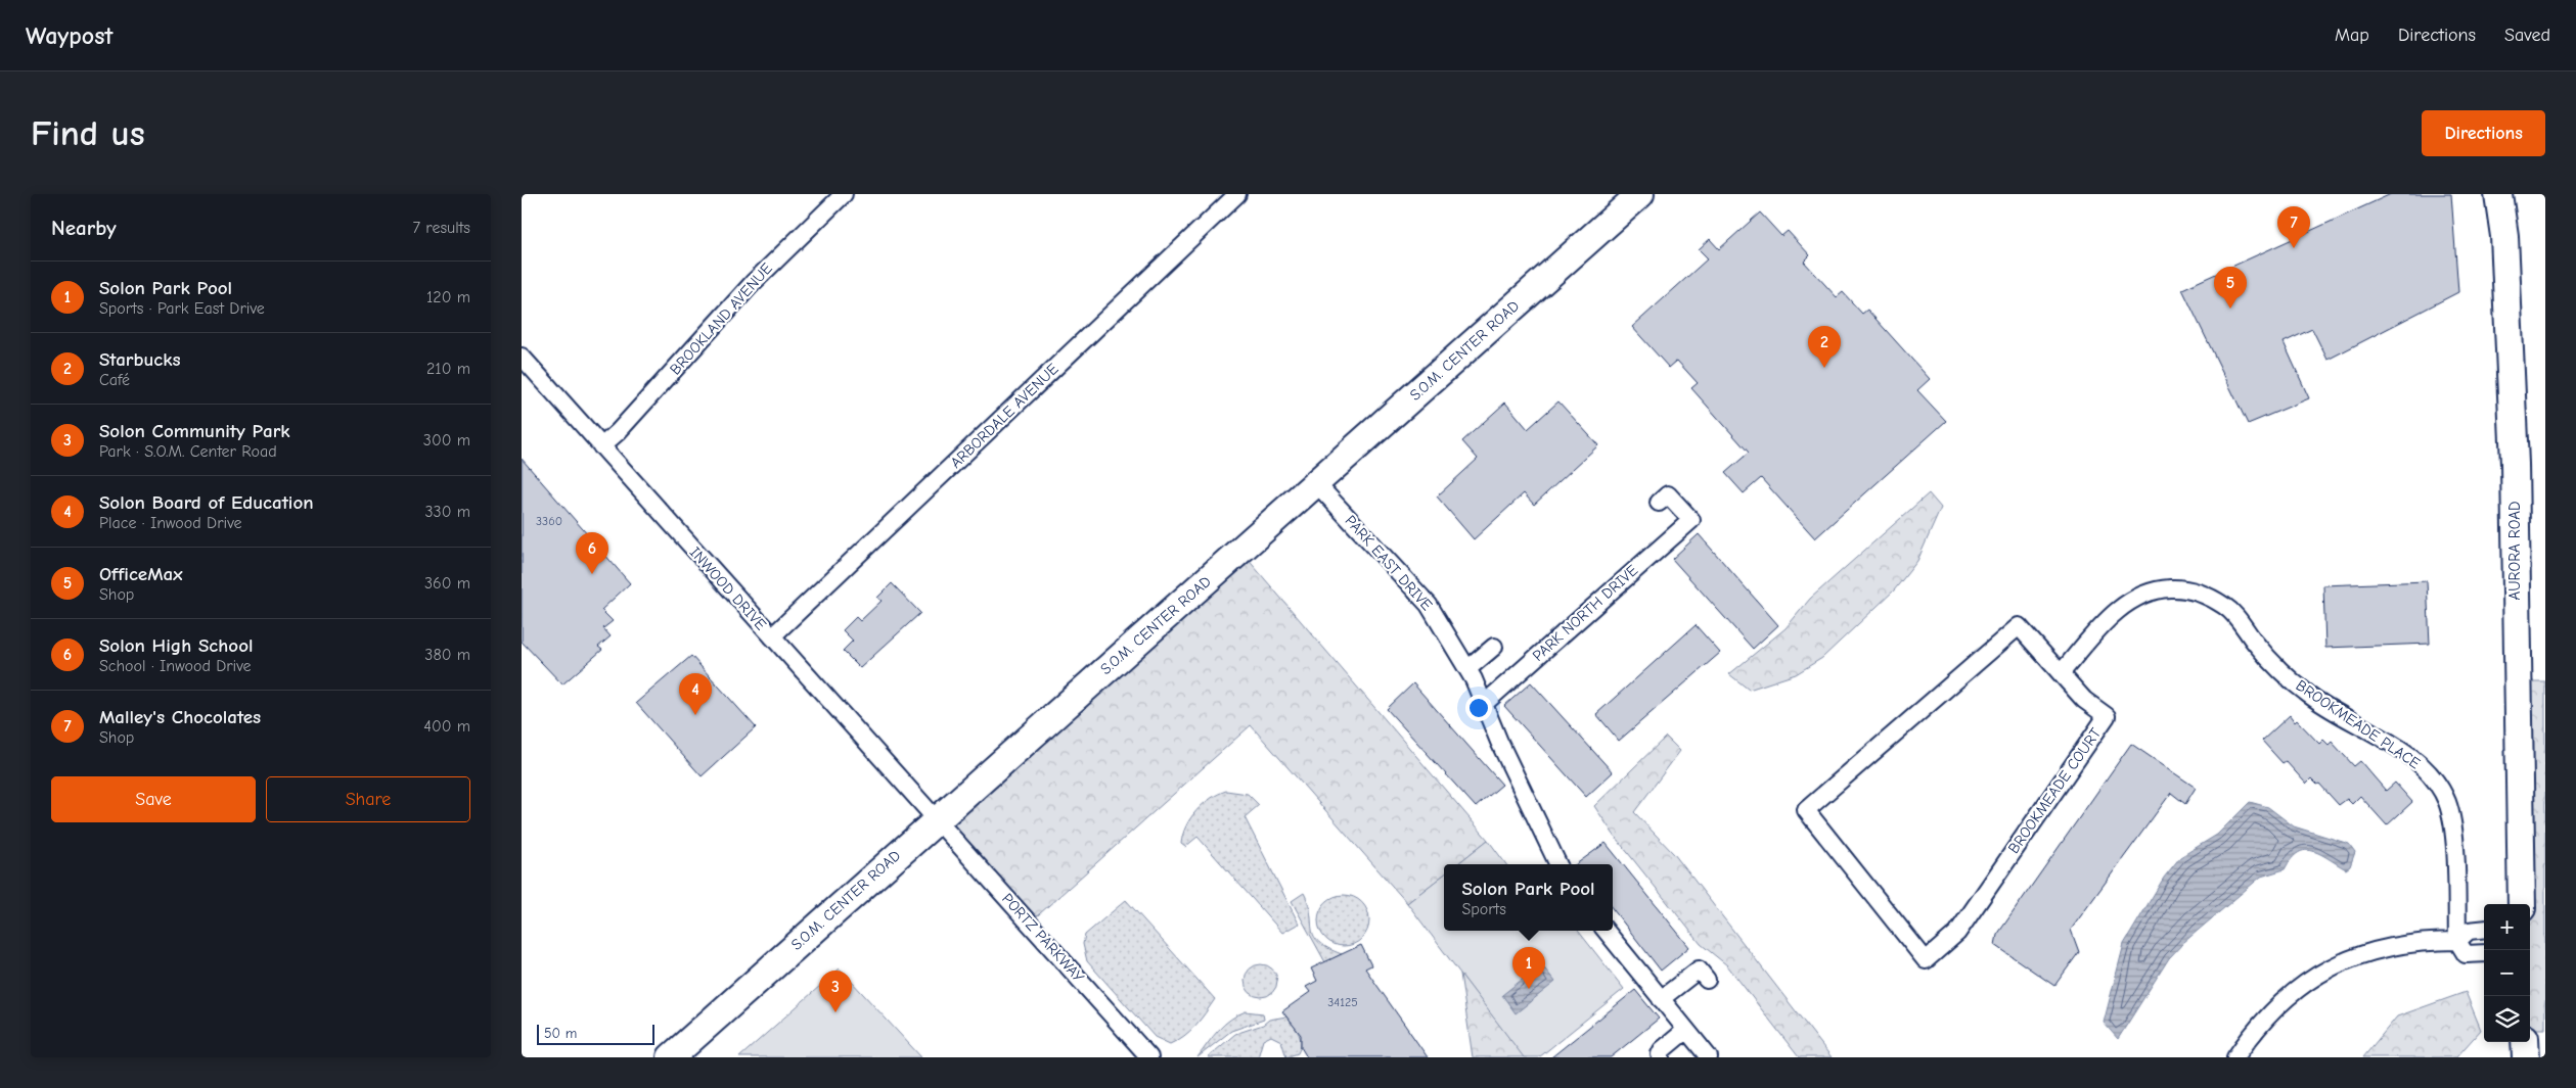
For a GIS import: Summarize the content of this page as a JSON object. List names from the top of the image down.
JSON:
{
  "streets": {
    "main road": ["S.O.M. CENTER ROAD", "AURORA ROAD"],
    "street": [
      "BROOKLAND AVENUE",
      "ARBORDALE AVENUE",
      "PARK EAST DRIVE",
      "INWOOD DRIVE",
      "PARK NORTH DRIVE",
      "BROOKMEADE PLACE",
      "BROOKMEADE COURT",
      "PORTZ PARKWAY"
    ]
  },
  "crossings": [
    ["BROOKLAND AVENUE", "INWOOD DRIVE"],
    ["S.O.M. CENTER ROAD", "PARK EAST DRIVE"],
    ["S.O.M. CENTER ROAD", "INWOOD DRIVE"],
    ["S.O.M. CENTER ROAD", "PORTZ PARKWAY"],
    ["ARBORDALE AVENUE", "INWOOD DRIVE"],
    ["PARK EAST DRIVE", "PARK NORTH DRIVE"],
    ["INWOOD DRIVE", "PORTZ PARKWAY"],
    ["BROOKMEADE PLACE", "BROOKMEADE COURT"]
  ],
  "house_numbers": ["3360", "34125"],
  "scale_bar": "50 m",
  "page": {
    "header": "Waypost",
    "nav": ["Map", "Directions", "Saved"],
    "buttons": [
      "Directions",
      ["Save", "Share"]
    ],
    "title": "Find us",
    "heading": ["Nearby", "7 results"],
    "pins": [
      "7",
      "5",
      "2",
      "6",
      "4",
      "1",
      "3"
    ],
    "list": [
      {
        "mark": "1",
        "name": "Solon Park Pool",
        "note": "Sports · Park East Drive",
        "value": "120 m"
      },
      {
        "mark": "2",
        "name": "Starbucks",
        "note": "Café",
        "value": "210 m"
      },
      {
        "mark": "3",
        "name": "Solon Community Park",
        "note": "Park · S.O.M. Center Road",
        "value": "300 m"
      },
      {
        "mark": "4",
        "name": "Solon Board of Education",
        "note": "Place · Inwood Drive",
        "value": "330 m"
      },
      {
        "mark": "5",
        "name": "OfficeMax",
        "note": "Shop",
        "value": "360 m"
      },
      {
        "mark": "6",
        "name": "Solon High School",
        "note": "School · Inwood Drive",
        "value": "380 m"
      },
      {
        "mark": "7",
        "name": "Malley's Chocolates",
        "note": "Shop",
        "value": "400 m"
      }
    ],
    "popup": ["Solon Park Pool", "Sports"],
    "map_buttons": ["+", "−"],
    "scale": "50 m"
  }
}
